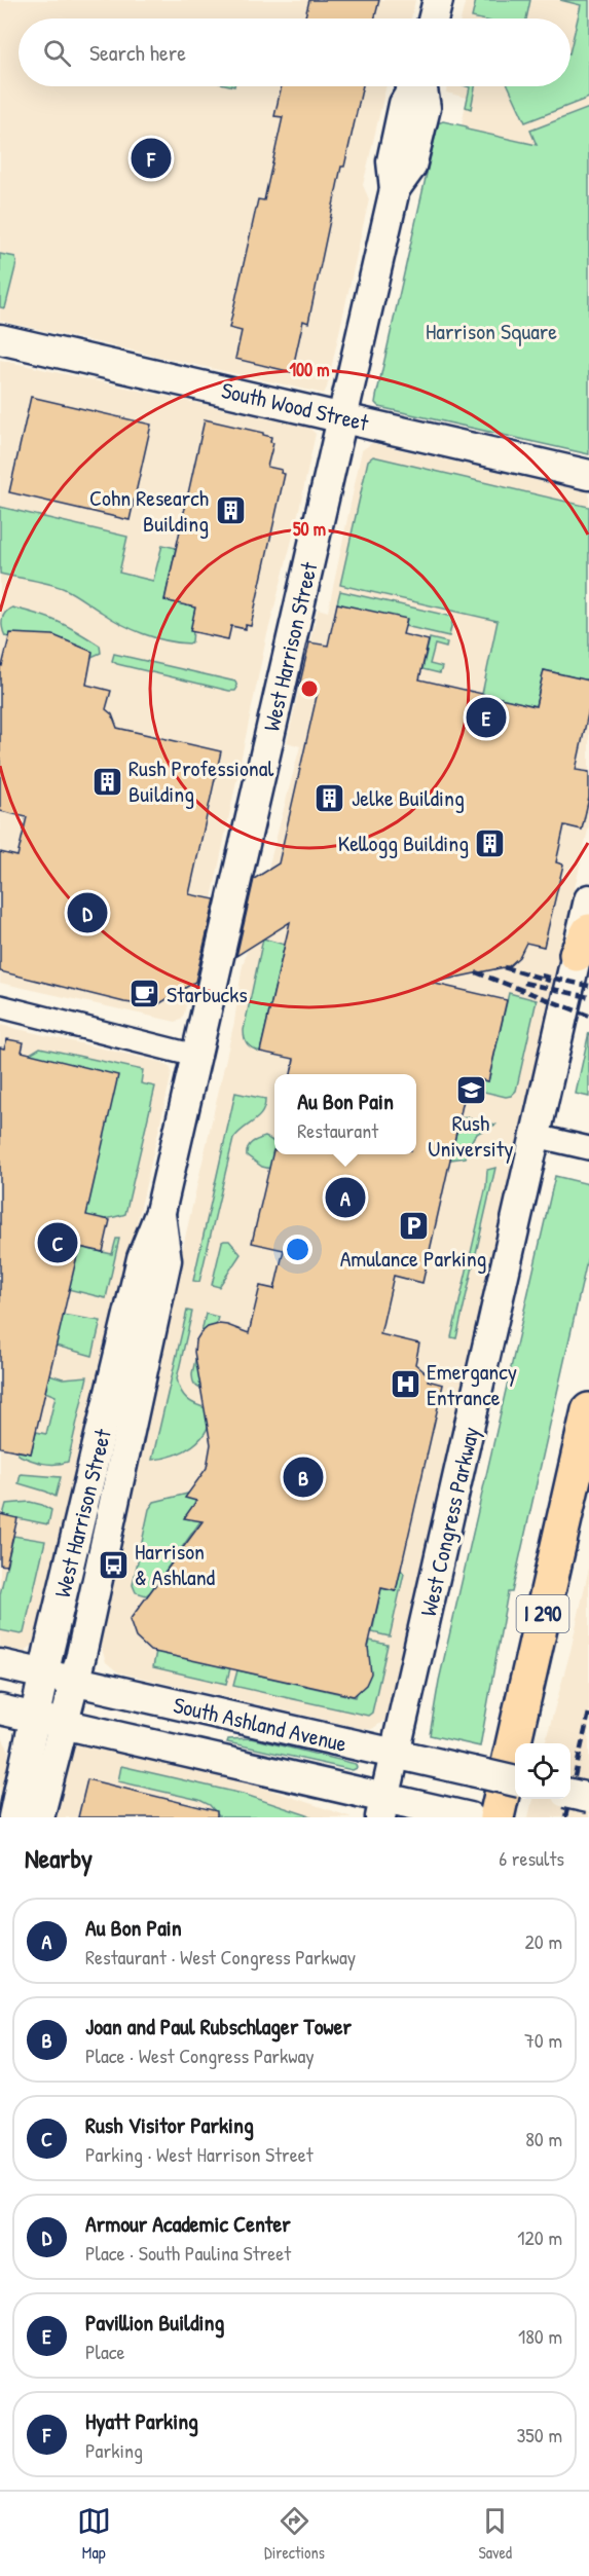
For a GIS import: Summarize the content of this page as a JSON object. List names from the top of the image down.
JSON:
{
  "streets": {
    "highway": ["I 290"],
    "main road": [
      "South Wood Street",
      "West Harrison Street",
      "West Congress Parkway",
      "South Ashland Avenue"
    ]
  },
  "crossings": [
    ["South Wood Street", "West Harrison Street"],
    ["West Harrison Street", "South Ashland Avenue"],
    ["West Congress Parkway", "South Ashland Avenue"]
  ],
  "parks": ["Harrison Square"],
  "places": {
    "building": [
      "Cohn Research Building",
      "Rush Professional Building",
      "Jelke Building",
      "Kellogg Building"
    ],
    "cafe": ["Starbucks"],
    "school or university": ["Rush University"],
    "parking": ["Amulance Parking"],
    "hospital": ["Emergancy Entrance"],
    "bus stop": ["Harrison & Ashland"]
  },
  "page": {
    "search": "Search here",
    "pins": [
      "F",
      "E",
      "D",
      "A",
      "C",
      "B"
    ],
    "popup": ["Au Bon Pain", "Restaurant"],
    "heading": ["Nearby", "6 results"],
    "list": [
      {
        "mark": "A",
        "name": "Au Bon Pain",
        "note": "Restaurant · West Congress Parkway",
        "value": "20 m"
      },
      {
        "mark": "B",
        "name": "Joan and Paul Rubschlager Tower",
        "note": "Place · West Congress Parkway",
        "value": "70 m"
      },
      {
        "mark": "C",
        "name": "Rush Visitor Parking",
        "note": "Parking · West Harrison Street",
        "value": "80 m"
      },
      {
        "mark": "D",
        "name": "Armour Academic Center",
        "note": "Place · South Paulina Street",
        "value": "120 m"
      },
      {
        "mark": "E",
        "name": "Pavillion Building",
        "note": "Place",
        "value": "180 m"
      },
      {
        "mark": "F",
        "name": "Hyatt Parking",
        "note": "Parking",
        "value": "350 m"
      }
    ],
    "nav": ["Map", "Directions", "Saved"]
  },
  "rings": ["100 m", "50 m"]
}
